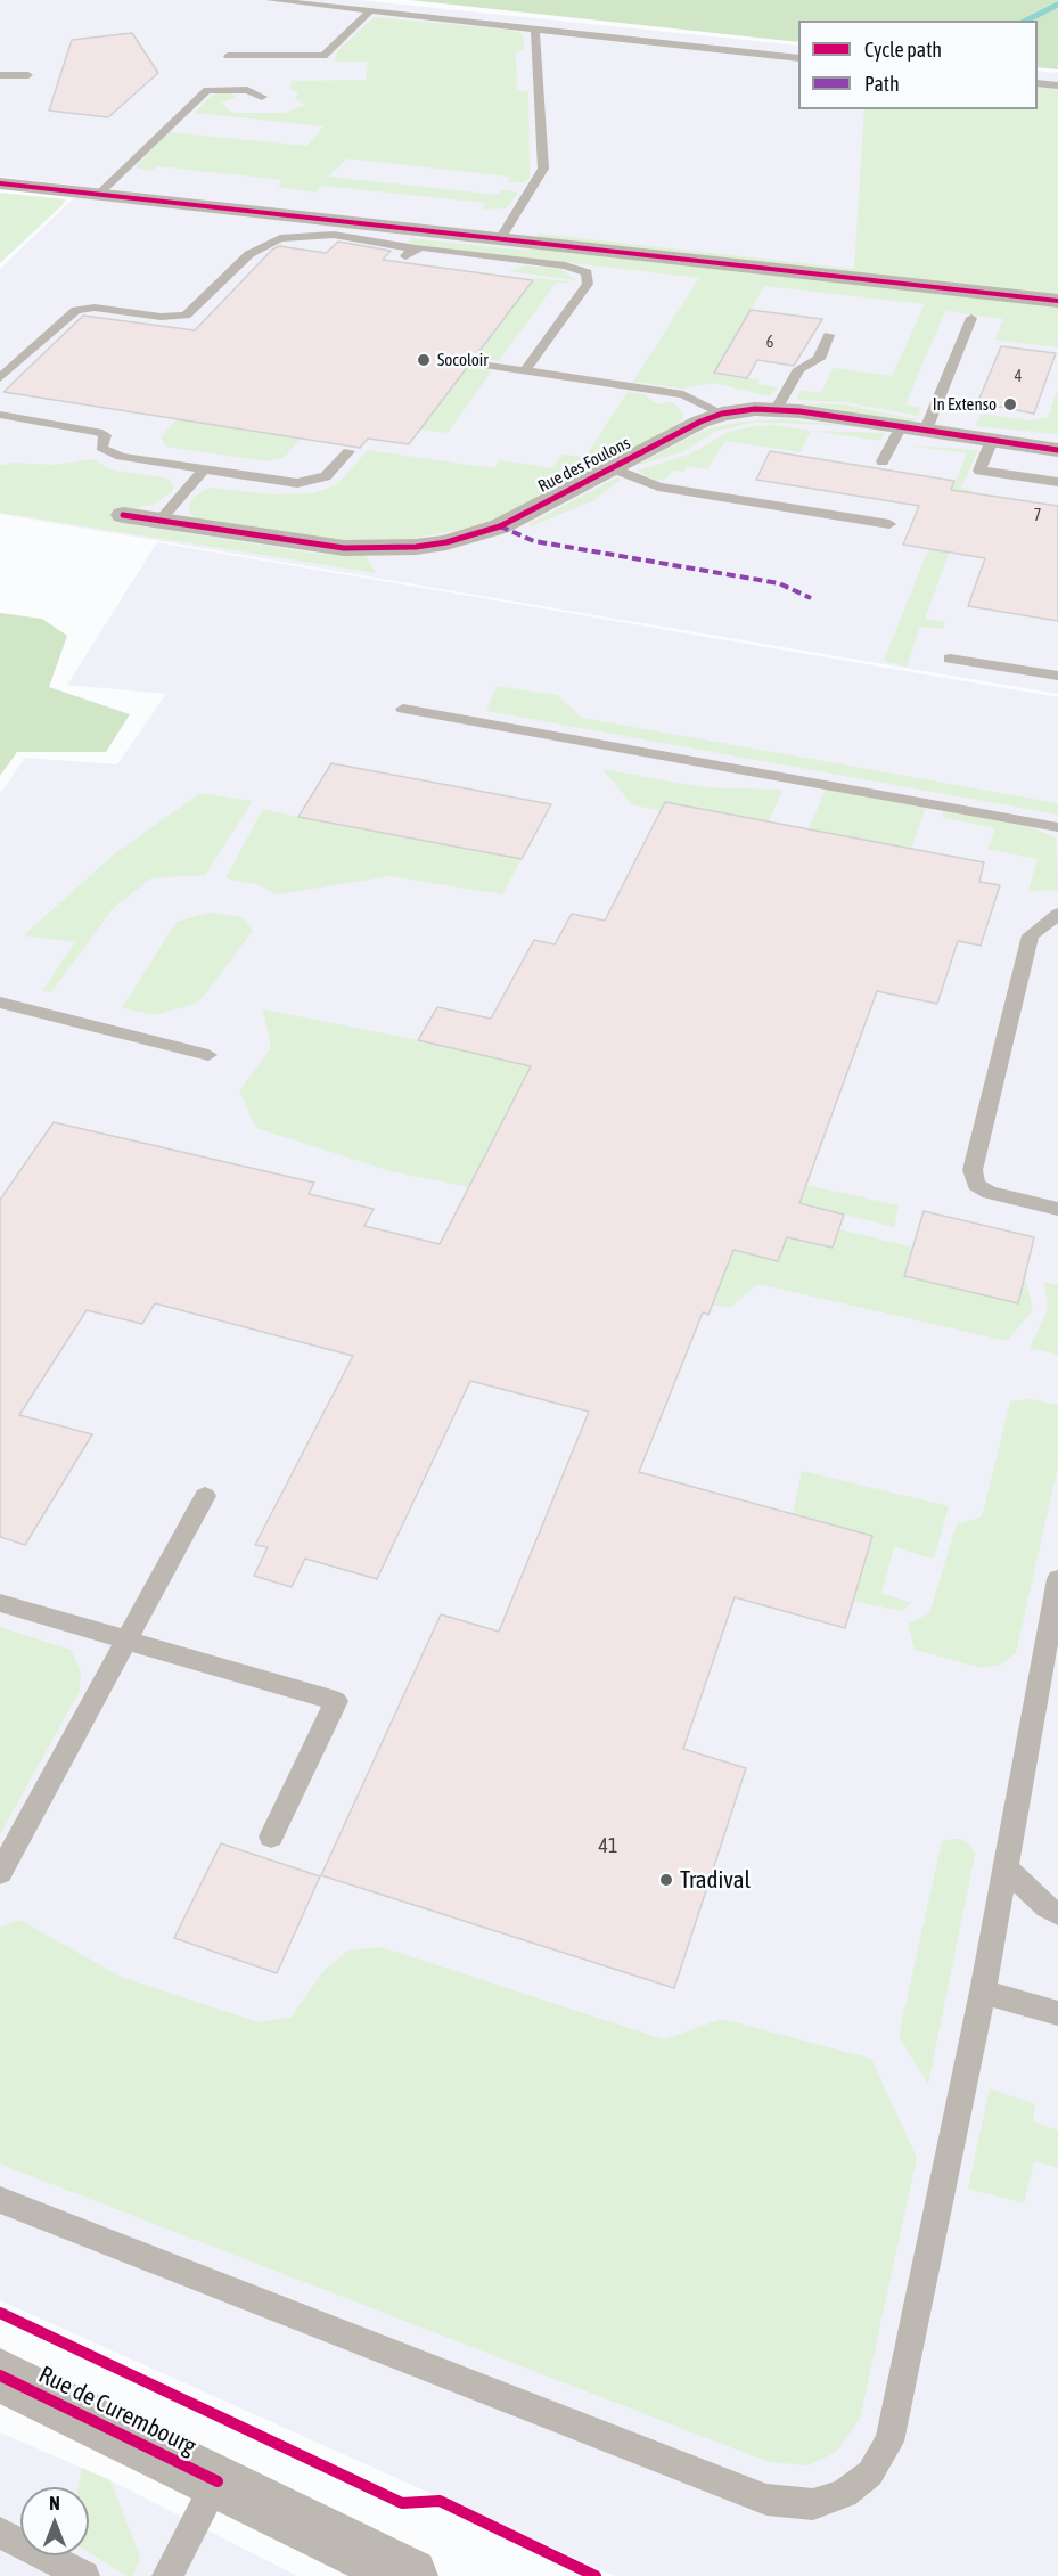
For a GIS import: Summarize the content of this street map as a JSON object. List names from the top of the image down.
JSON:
{
  "streets": {
    "street": ["Rue des Foulons", "Rue de Curembourg"]
  },
  "places": ["Socoloir", "In Extenso", "Tradival"],
  "house_numbers": [
    "6",
    "4",
    "7",
    "41"
  ],
  "legend": ["Cycle path", "Path"],
  "north": "top"
}
